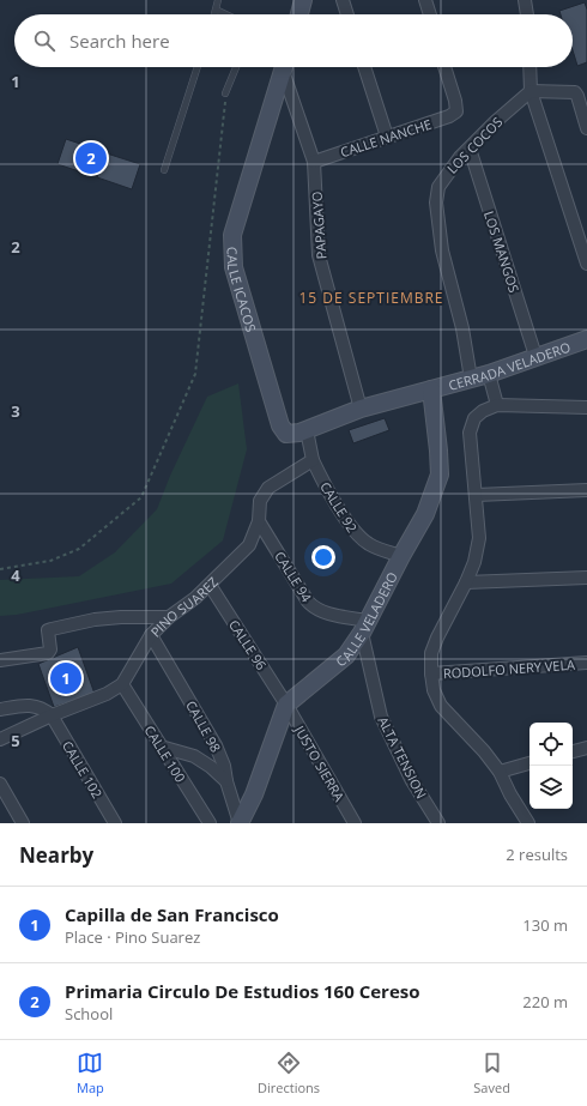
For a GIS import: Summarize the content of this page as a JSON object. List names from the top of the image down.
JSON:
{
  "streets": {
    "main road": ["CALLE ICACOS", "CERRADA VELADERO", "CALLE VELADERO"],
    "street": [
      "CALLE NANCHE",
      "LOS COCOS",
      "PAPAGAYO",
      "LOS MANGOS",
      "CALLE 92",
      "CALLE 94",
      "PINO SUAREZ",
      "CALLE 96",
      "RODOLFO NERY VELA",
      "CALLE 98",
      "CALLE 100",
      "ALTA TENSION",
      "JUSTO SIERRA",
      "CALLE 102"
    ]
  },
  "crossings": [
    ["CALLE NANCHE", "PAPAGAYO"],
    ["LOS COCOS", "LOS MANGOS"],
    ["LOS COCOS", "CERRADA VELADERO"],
    ["LOS MANGOS", "CERRADA VELADERO"],
    ["CERRADA VELADERO", "CALLE VELADERO"],
    ["CALLE 92", "PINO SUAREZ"],
    ["CALLE 92", "CALLE VELADERO"],
    ["CALLE 94", "PINO SUAREZ"],
    ["CALLE 94", "CALLE VELADERO"],
    ["CALLE 94", "ALTA TENSION"],
    ["PINO SUAREZ", "CALLE 96"],
    ["PINO SUAREZ", "CALLE 98"],
    ["PINO SUAREZ", "CALLE 100"],
    ["CALLE VELADERO", "CALLE 96"],
    ["CALLE VELADERO", "ALTA TENSION"],
    ["CALLE VELADERO", "JUSTO SIERRA"],
    ["CALLE 96", "JUSTO SIERRA"]
  ],
  "districts": ["15 DE SEPTIEMBRE"],
  "page": {
    "search": "Search here",
    "pins": ["2", "1"],
    "heading": ["Nearby", "2 results"],
    "list": [
      {
        "mark": "1",
        "name": "Capilla de San Francisco",
        "note": "Place · Pino Suarez",
        "value": "130 m"
      },
      {
        "mark": "2",
        "name": "Primaria Circulo De Estudios 160 Cereso",
        "note": "School",
        "value": "220 m"
      }
    ],
    "nav": ["Map", "Directions", "Saved"]
  },
  "grid": {
    "rows": [
      "1",
      "2",
      "3",
      "4",
      "5"
    ]
  }
}
